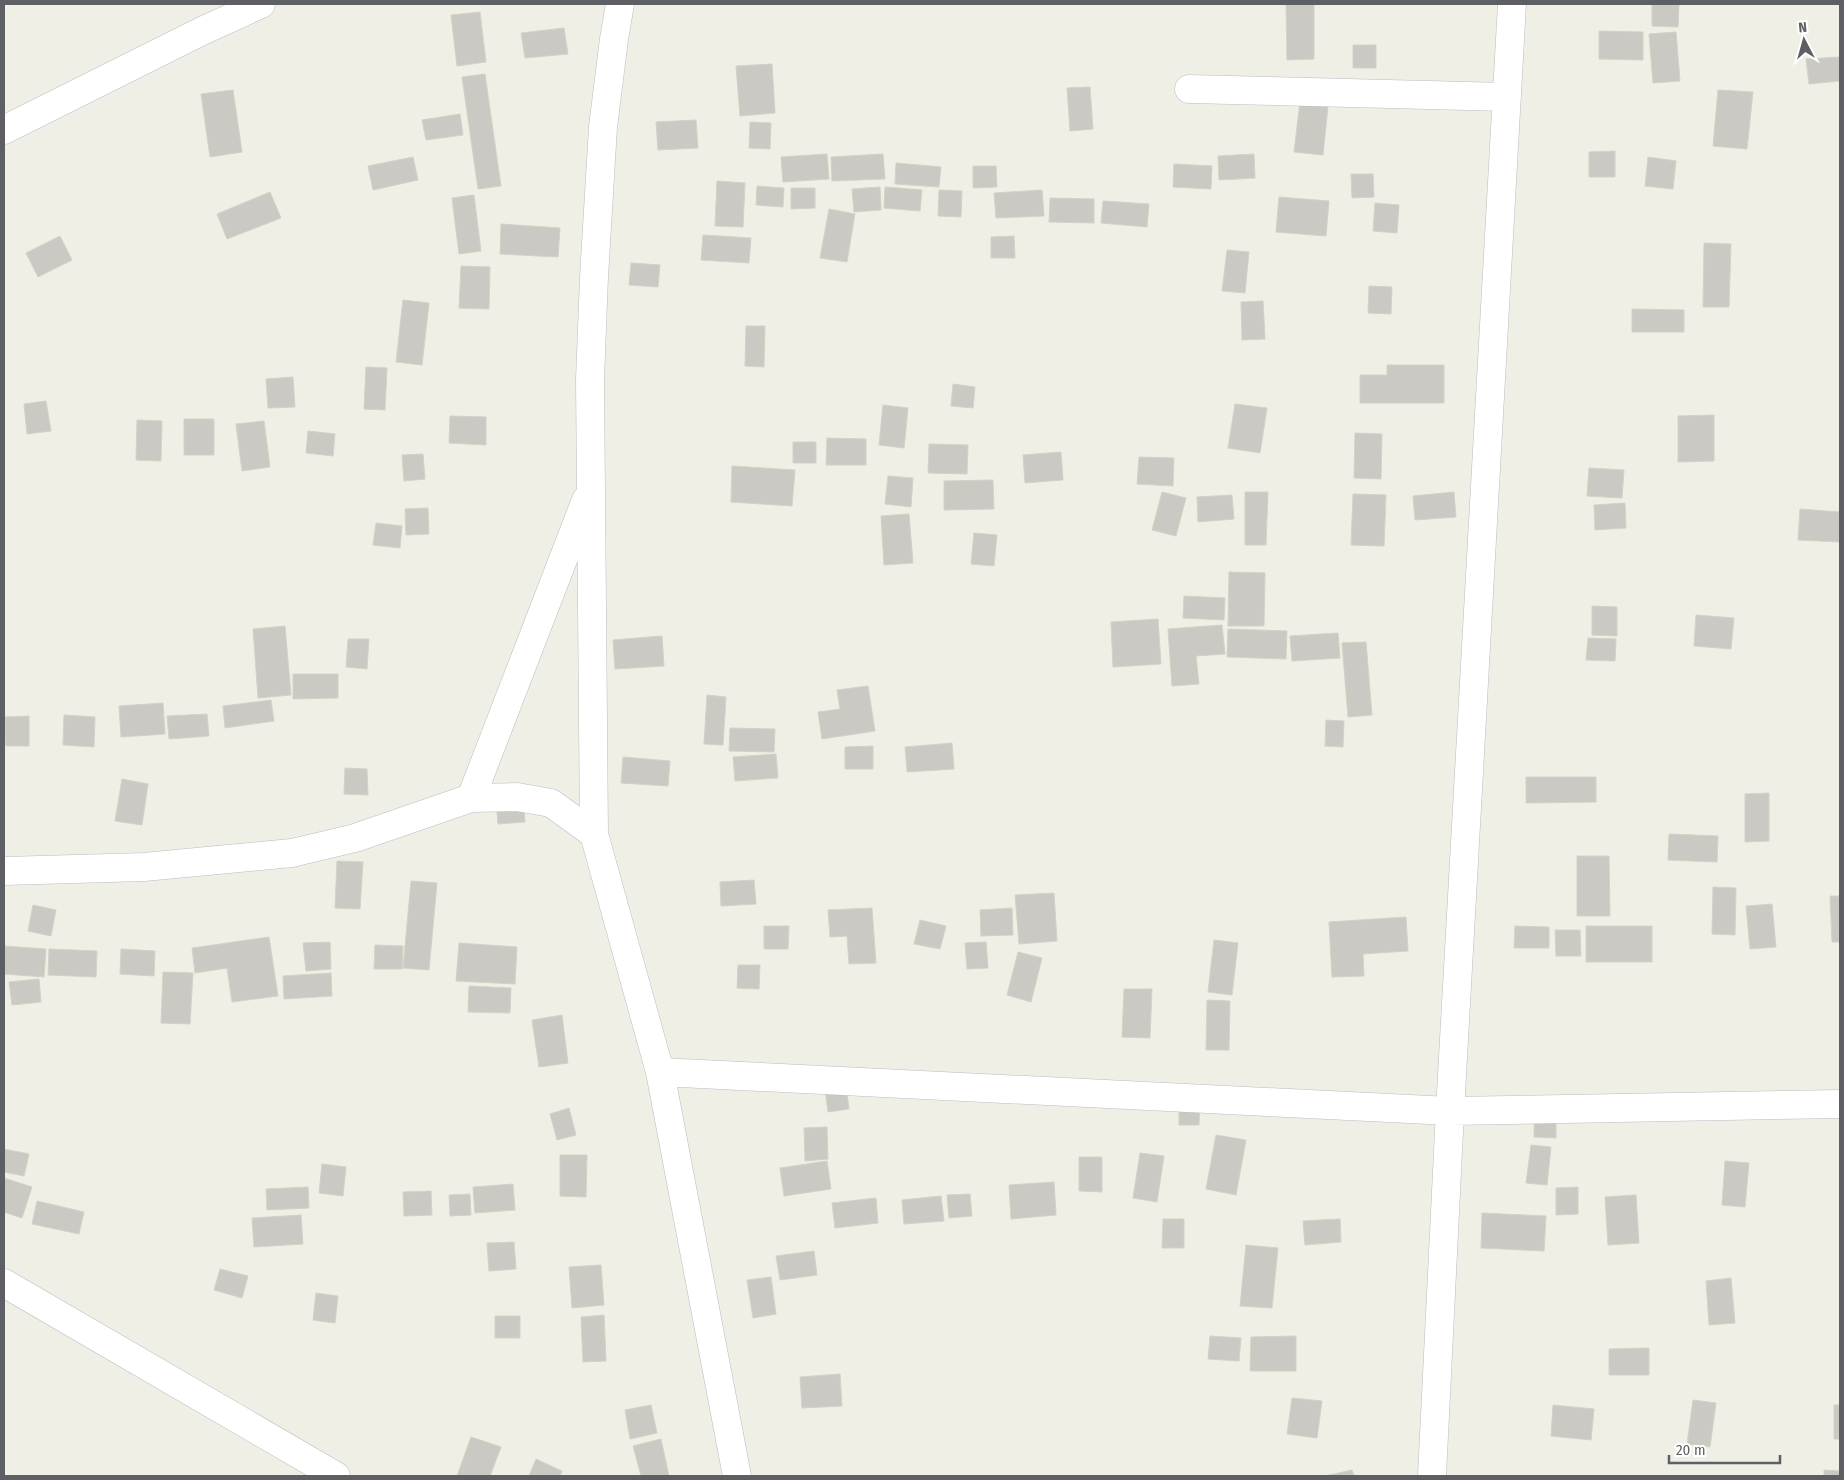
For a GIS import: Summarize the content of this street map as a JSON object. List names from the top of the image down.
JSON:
{
  "scale_bar": "20 m",
  "north": "top"
}
